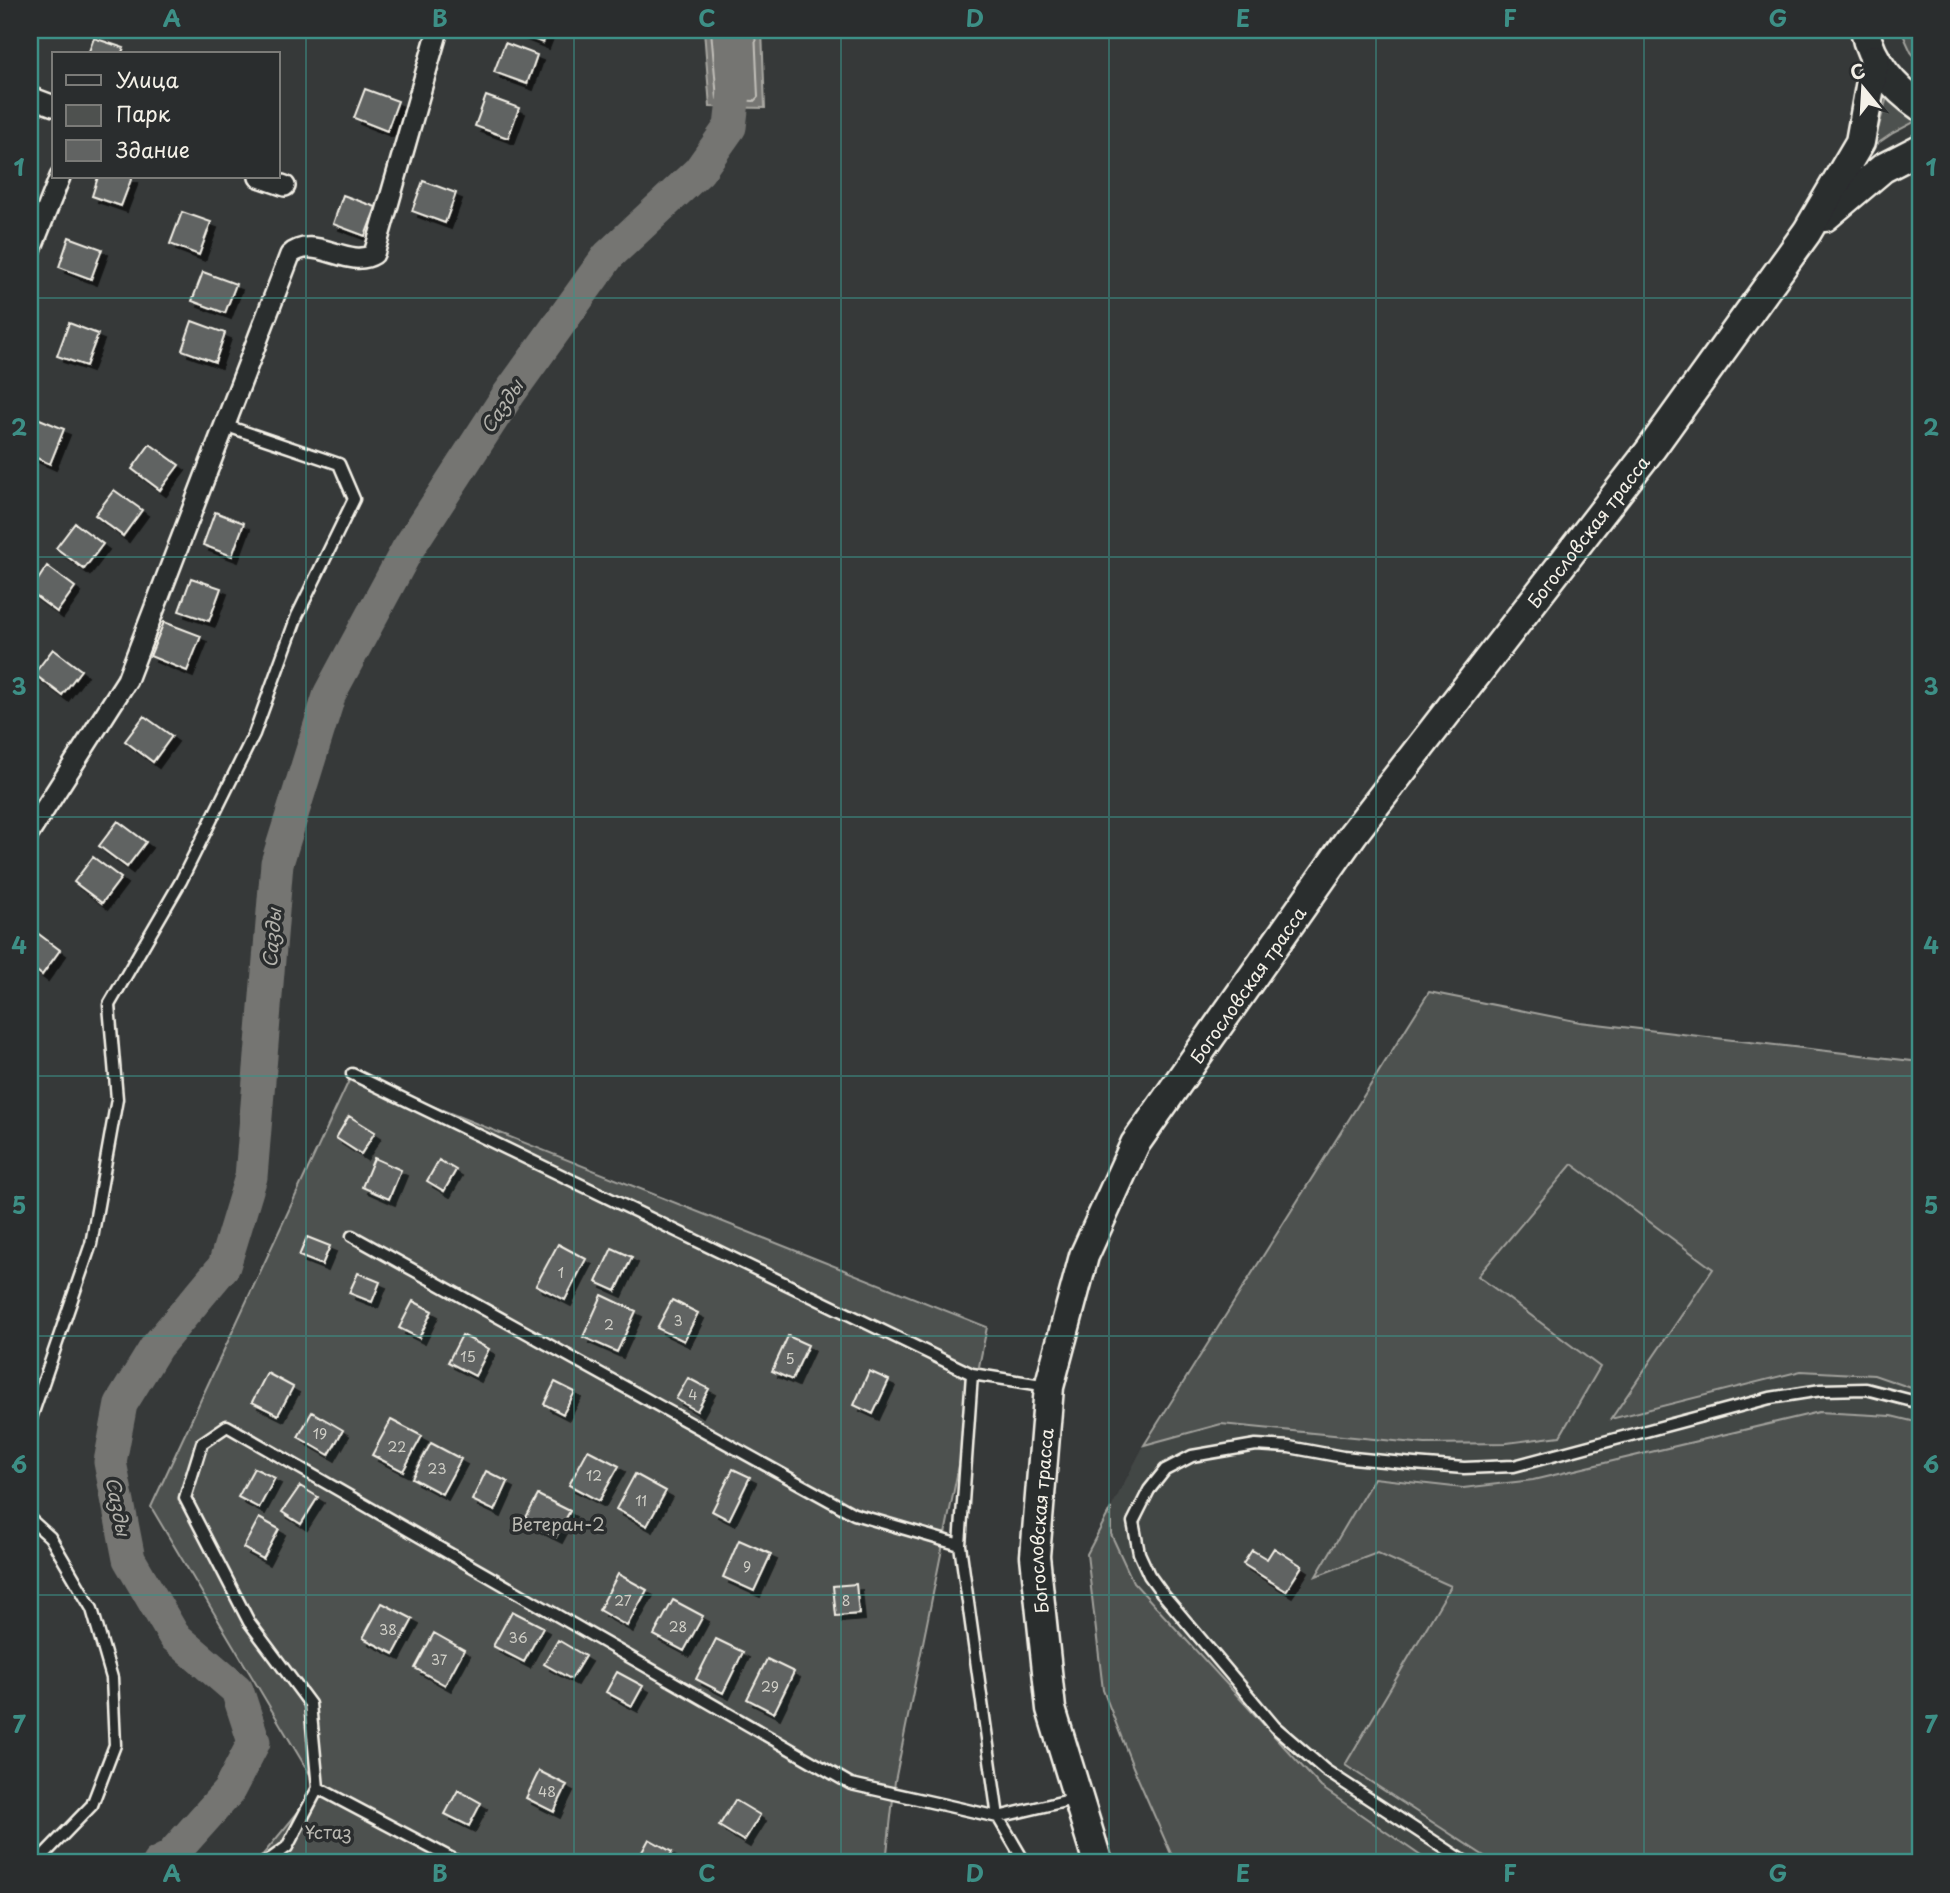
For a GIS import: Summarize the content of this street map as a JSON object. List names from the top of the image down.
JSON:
{
  "streets": {
    "main road": ["Богословская трасса"]
  },
  "water": ["Сазды"],
  "parks": ["Ветеран-2", "Ұстаз"],
  "house_numbers": [
    "1",
    "3",
    "2",
    "15",
    "5",
    "4",
    "19",
    "22",
    "23",
    "12",
    "11",
    "9",
    "27",
    "8",
    "28",
    "38",
    "36",
    "37",
    "29",
    "48"
  ],
  "legend": ["Улица", "Парк", "Здание"],
  "north": "top",
  "grid": {
    "columns": [
      "A",
      "B",
      "C",
      "D",
      "E",
      "F",
      "G"
    ],
    "rows": [
      "1",
      "2",
      "3",
      "4",
      "5",
      "6",
      "7"
    ]
  }
}
